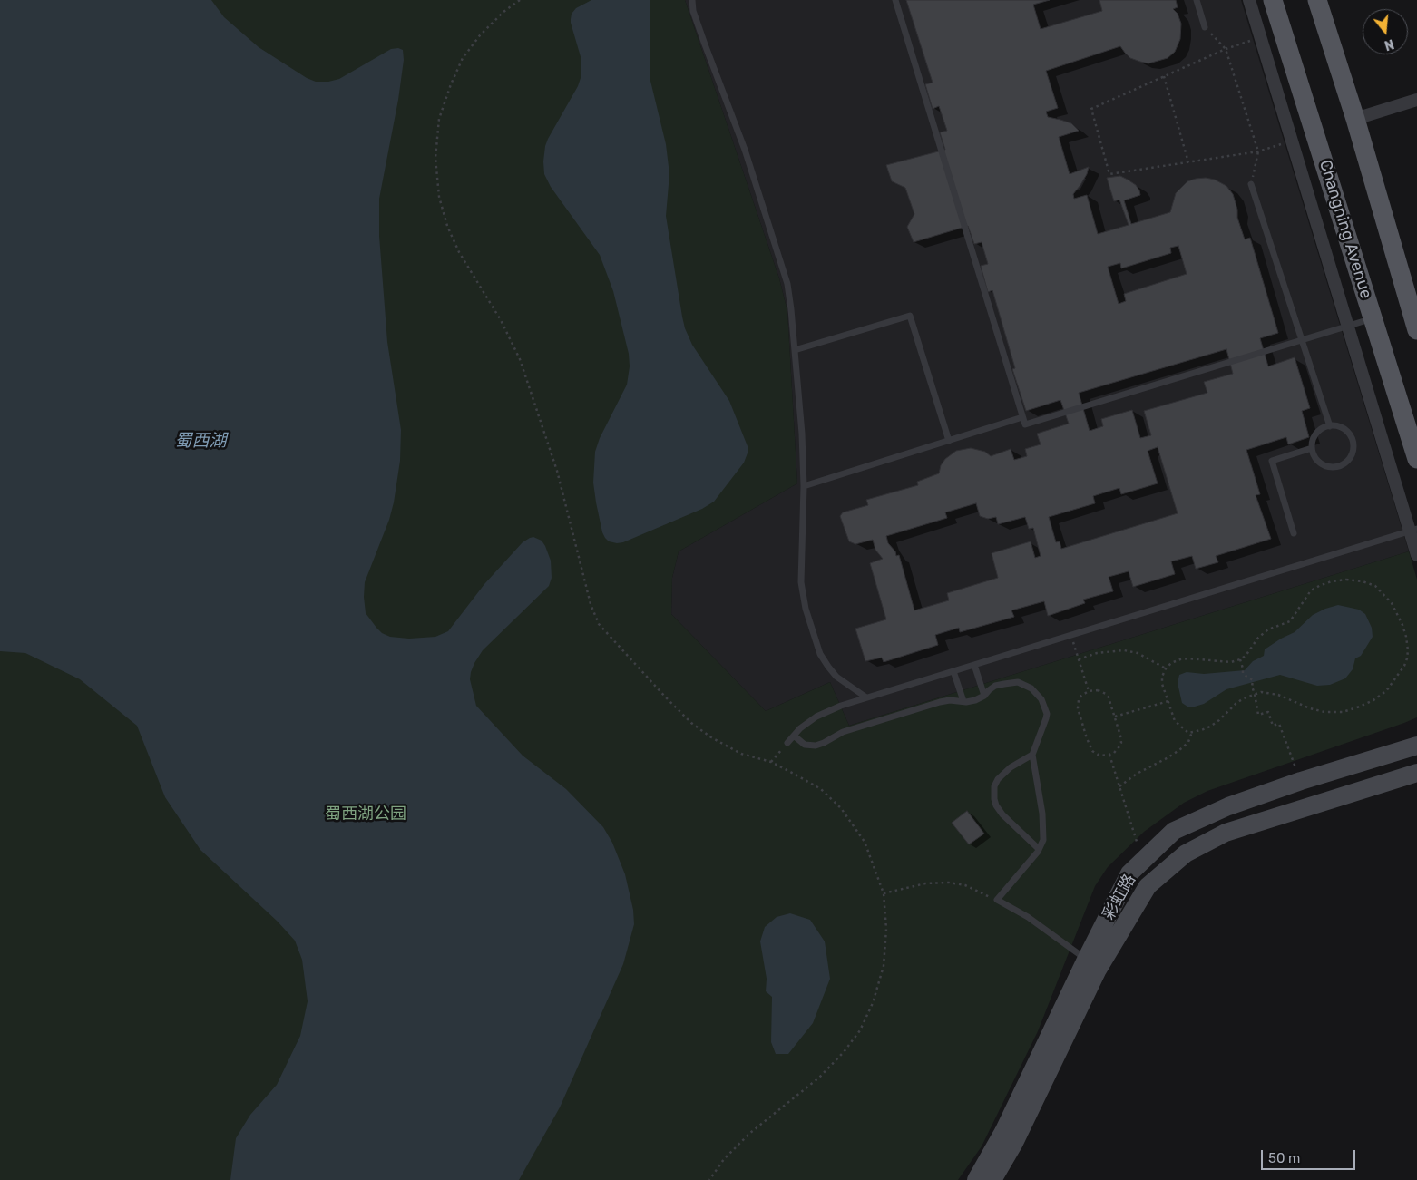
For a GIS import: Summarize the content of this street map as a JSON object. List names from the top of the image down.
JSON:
{
  "streets": {
    "main road": ["Changning Avenue", "彩虹路"]
  },
  "water": ["蜀西湖"],
  "parks": ["蜀西湖公园"],
  "scale_bar": "50 m",
  "north": "bottom"
}
